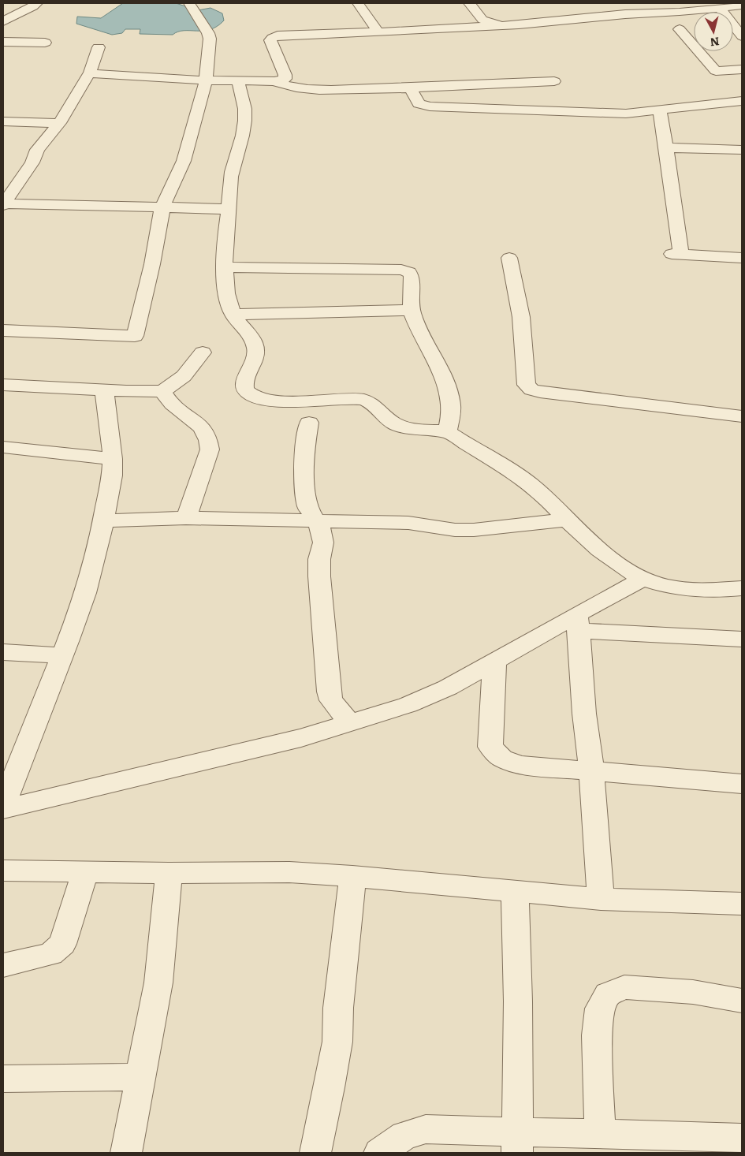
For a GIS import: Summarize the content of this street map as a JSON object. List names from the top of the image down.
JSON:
{
  "north": "bottom"
}
